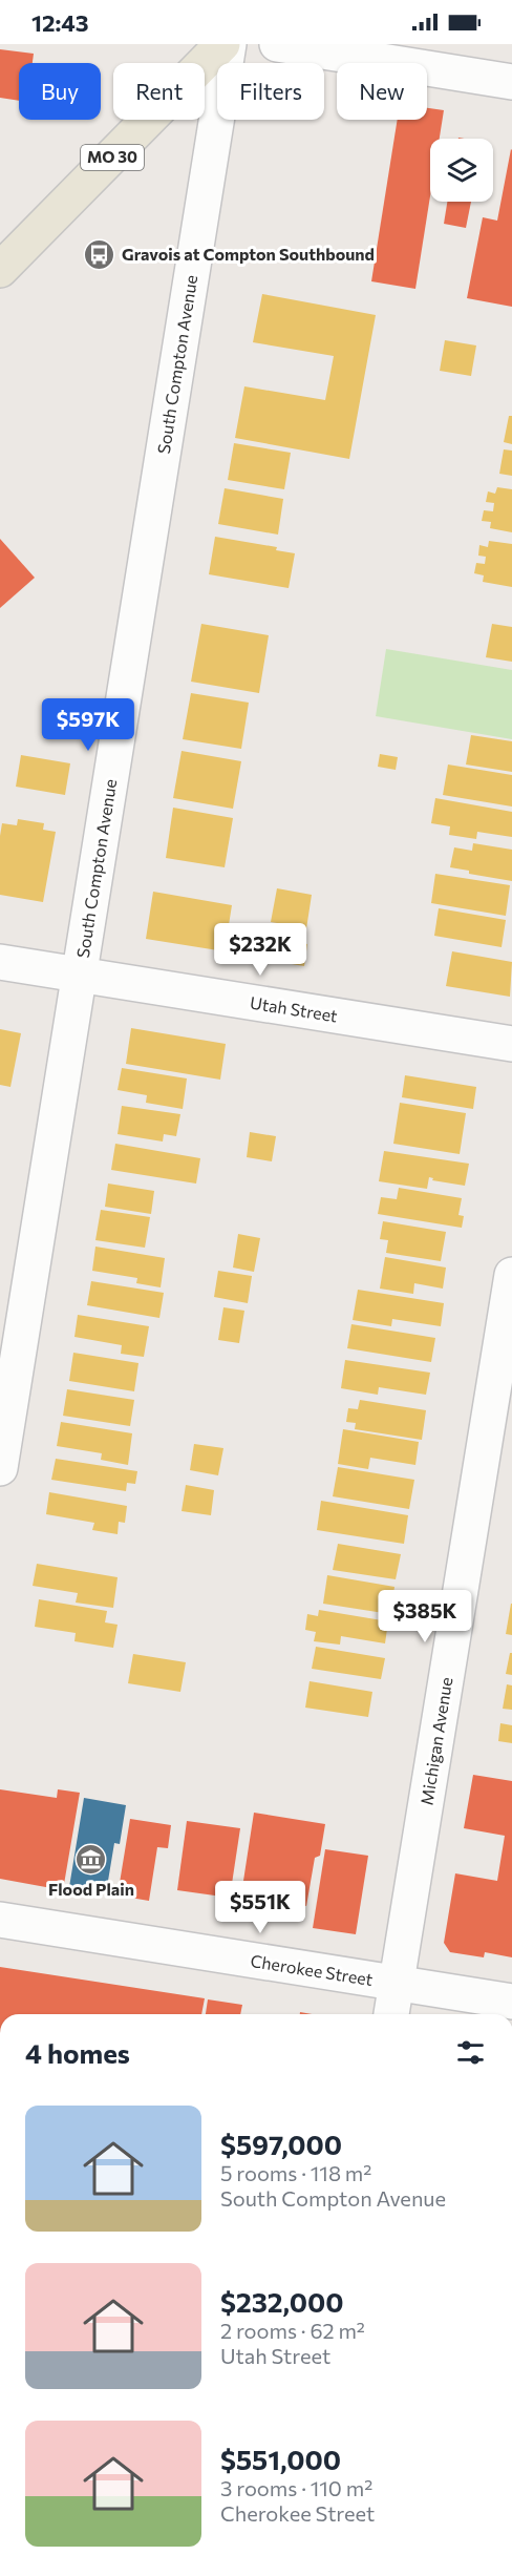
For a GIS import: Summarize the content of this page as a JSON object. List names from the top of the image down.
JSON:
{
  "streets": {
    "main road": ["MO 30"],
    "street": [
      "South Compton Avenue",
      "Utah Street",
      "Michigan Avenue",
      "Cherokee Street"
    ]
  },
  "crossings": [
    ["South Compton Avenue", "Utah Street"],
    ["Michigan Avenue", "Cherokee Street"]
  ],
  "places": {
    "bus stop": ["Gravois at Compton Southbound"],
    "museum": ["Flood Plain"]
  },
  "page": {
    "status": "12:43",
    "chip": [
      "Buy",
      "Rent",
      "Filters",
      "New"
    ],
    "price": [
      "$597K",
      "$232K",
      "$385K",
      "$551K"
    ],
    "heading": "4 homes",
    "list": [
      {
        "name": "$597,000",
        "note": "5 rooms · 118 m² · South Compton Avenue"
      },
      {
        "name": "$232,000",
        "note": "2 rooms · 62 m² · Utah Street"
      },
      {
        "name": "$551,000",
        "note": "3 rooms · 110 m² · Cherokee Street"
      }
    ]
  }
}
